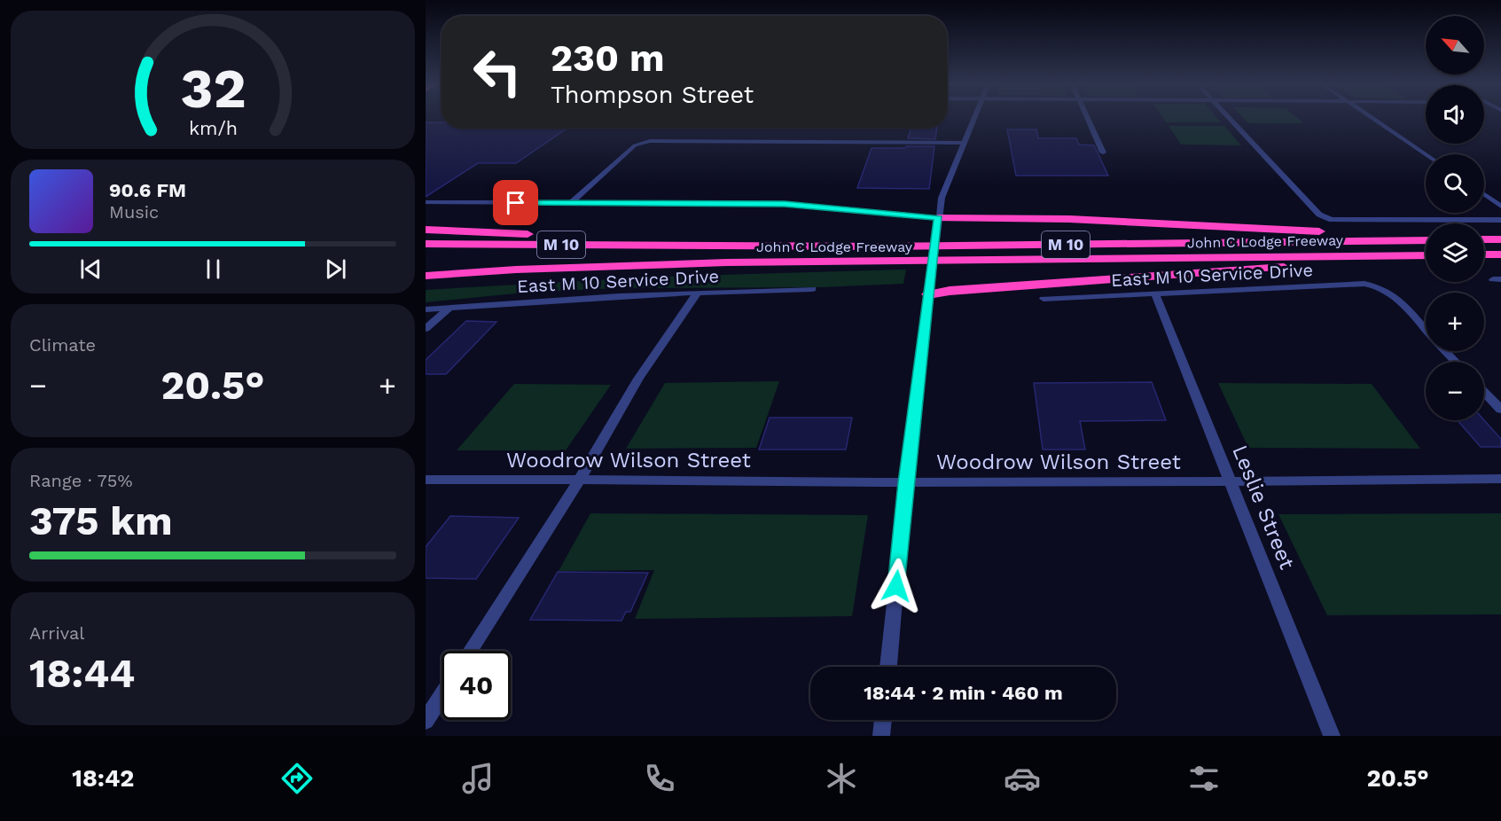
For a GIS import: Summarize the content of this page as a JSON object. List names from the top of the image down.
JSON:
{
  "streets": {
    "highway": ["John C Lodge Freeway", "M 10"],
    "street": ["East M 10 Service Drive", "Woodrow Wilson Street", "Leslie Street"]
  },
  "crossings": [
    ["East M 10 Service Drive", "Leslie Street"],
    ["Woodrow Wilson Street", "Leslie Street"]
  ],
  "north": "top left",
  "page": {
    "map_buttons": ["+", "−"],
    "turn": ["230 m", "Thompson Street"],
    "song": ["90.6 FM", "Music"],
    "tile": [
      "Climate",
      ["Range · 75%", "375 km"],
      ["Arrival", "18:44"]
    ],
    "heat": ["−", "20.5°", "+"],
    "limit": "40",
    "trip": "18:44 · 2 min · 460 m",
    "tabs": ["18:42", "20.5°"],
    "gauge": ["32", "km/h"]
  }
}
